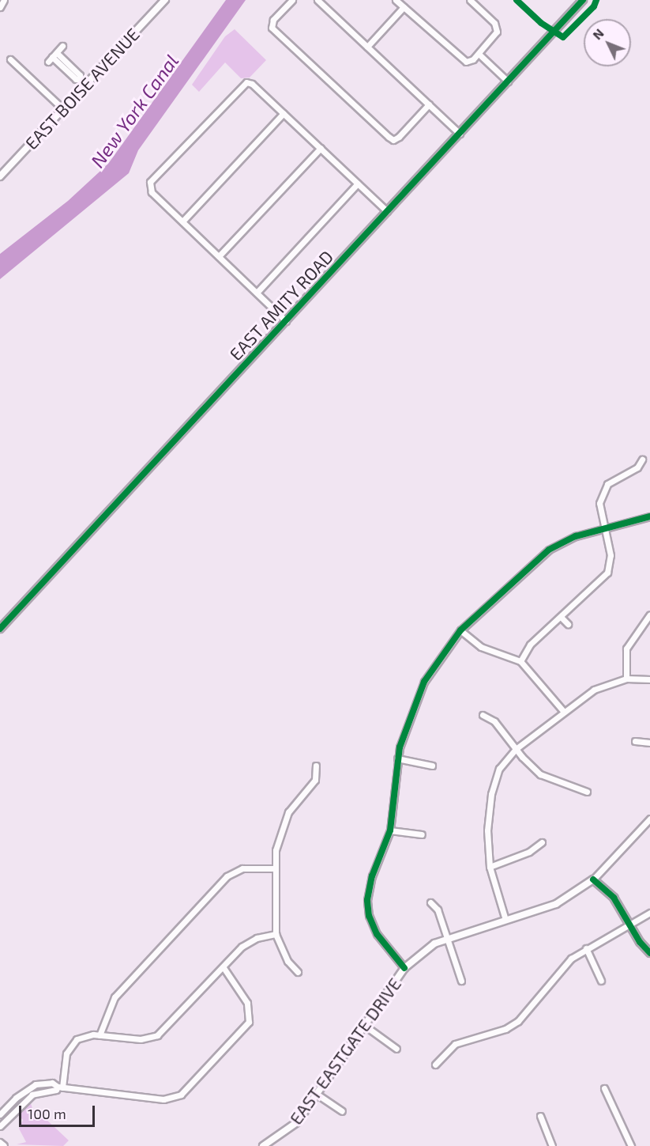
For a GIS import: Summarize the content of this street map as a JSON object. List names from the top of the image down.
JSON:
{
  "streets": {
    "street": ["EAST BOISE AVENUE", "EAST AMITY ROAD", "EAST EASTGATE DRIVE"]
  },
  "water": ["New York Canal"],
  "scale_bar": "100 m",
  "north": "top left"
}
